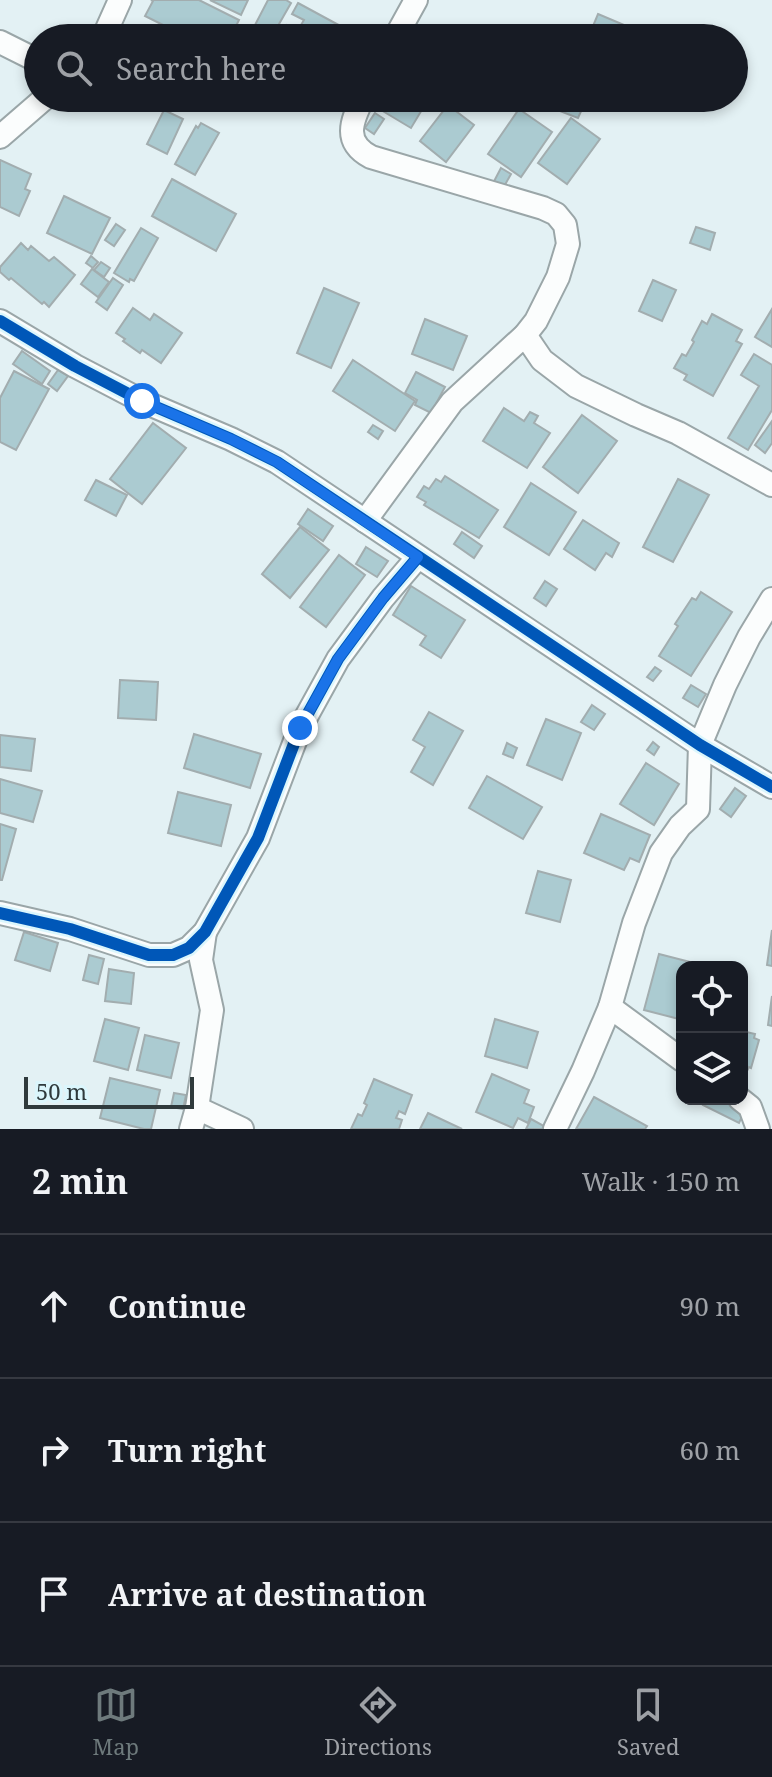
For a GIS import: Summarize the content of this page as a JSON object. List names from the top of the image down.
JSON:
{
  "scale_bar": "50 m",
  "page": {
    "search": "Search here",
    "scale": "50 m",
    "heading": ["2 min", "Walk · 150 m"],
    "list": [
      ["Continue", "90 m"],
      ["Turn right", "60 m"],
      "Arrive at destination"
    ],
    "nav": ["Map", "Directions", "Saved"]
  }
}
